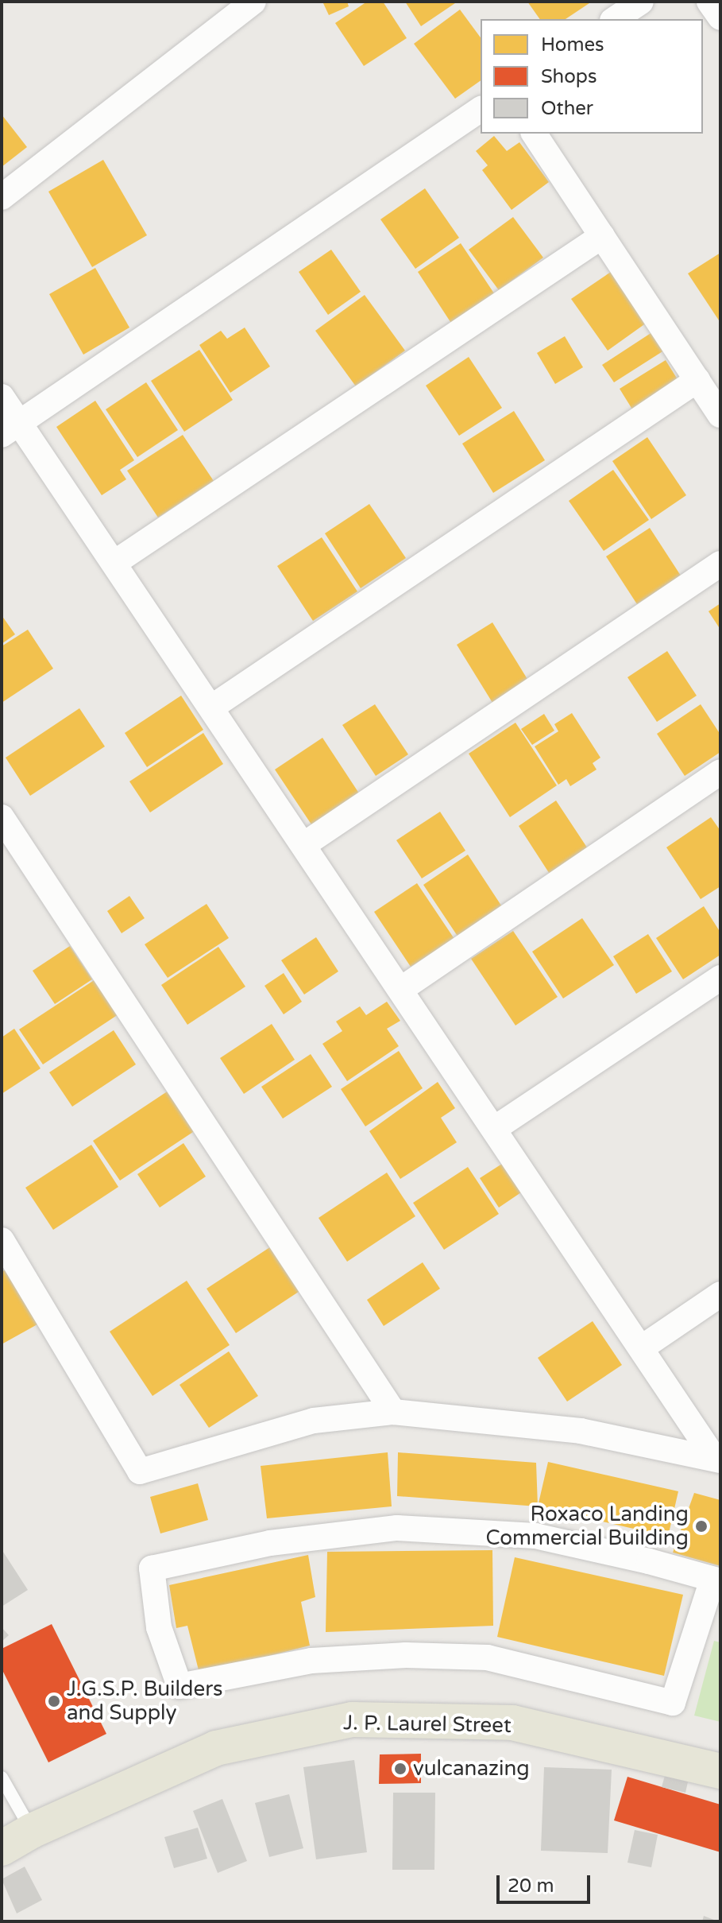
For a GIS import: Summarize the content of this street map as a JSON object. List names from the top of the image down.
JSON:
{
  "streets": {
    "main road": ["J. P. Laurel Street"]
  },
  "places": ["Roxaco Landing Commercial Building", "J.G.S.P. Builders and Supply", "vulcanazing"],
  "legend": ["Homes", "Shops", "Other"],
  "scale_bar": "20 m"
}
